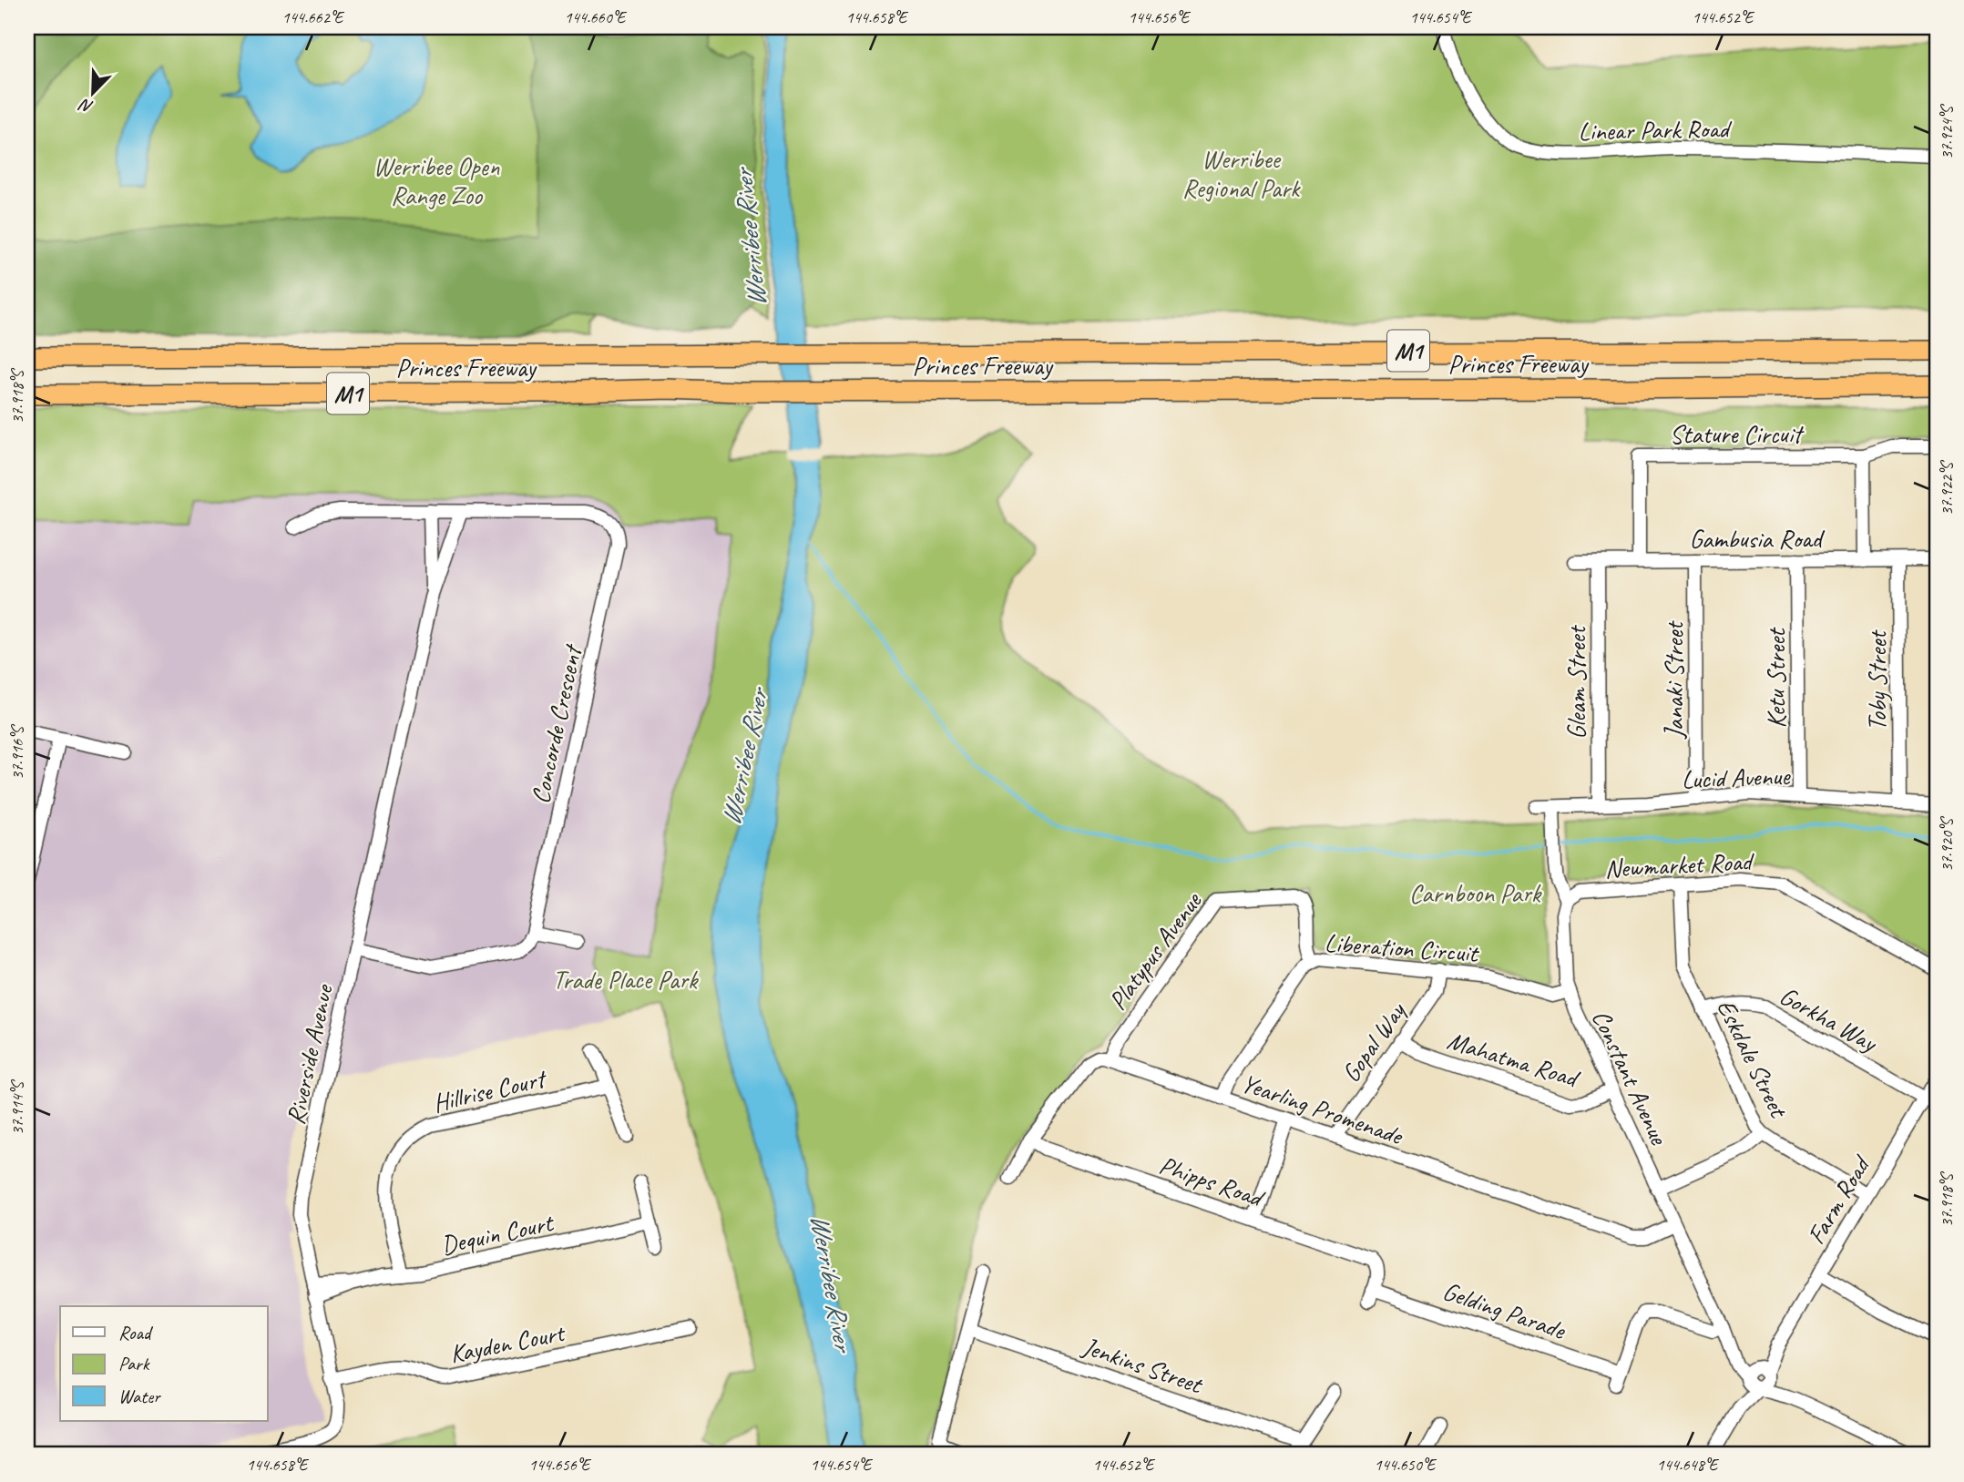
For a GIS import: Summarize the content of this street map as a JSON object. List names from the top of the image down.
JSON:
{
  "streets": {
    "highway": ["M1", "Princes Freeway"],
    "street": [
      "Linear Park Road",
      "Stature Circuit",
      "Gambusia Road",
      "Ketu Street",
      "Janaki Street",
      "Toby Street",
      "Gleam Street",
      "Concorde Crescent",
      "Lucid Avenue",
      "Newmarket Road",
      "Liberation Circuit",
      "Platypus Avenue",
      "Gorkha Way",
      "Gopal Way",
      "Riverside Avenue",
      "Eskdale Street",
      "Mahatma Road",
      "Constant Avenue",
      "Hillrise Court",
      "Yearling Promenade",
      "Phipps Road",
      "Farm Road",
      "Dequin Court",
      "Gelding Parade",
      "Kayden Court",
      "Jenkins Street"
    ]
  },
  "crossings": [
    ["Stature Circuit", "Gambusia Road"],
    ["Gambusia Road", "Ketu Street"],
    ["Gambusia Road", "Janaki Street"],
    ["Gambusia Road", "Toby Street"],
    ["Gambusia Road", "Gleam Street"],
    ["Ketu Street", "Lucid Avenue"],
    ["Janaki Street", "Lucid Avenue"],
    ["Toby Street", "Lucid Avenue"],
    ["Gleam Street", "Lucid Avenue"],
    ["Concorde Crescent", "Riverside Avenue"],
    ["Newmarket Road", "Eskdale Street"],
    ["Newmarket Road", "Constant Avenue"],
    ["Liberation Circuit", "Platypus Avenue"],
    ["Liberation Circuit", "Gopal Way"],
    ["Liberation Circuit", "Constant Avenue"],
    ["Liberation Circuit", "Yearling Promenade"],
    ["Platypus Avenue", "Yearling Promenade"],
    ["Gorkha Way", "Eskdale Street"],
    ["Gorkha Way", "Farm Road"],
    ["Gopal Way", "Mahatma Road"],
    ["Gopal Way", "Yearling Promenade"],
    ["Riverside Avenue", "Dequin Court"],
    ["Riverside Avenue", "Kayden Court"],
    ["Eskdale Street", "Farm Road"],
    ["Mahatma Road", "Constant Avenue"],
    ["Constant Avenue", "Yearling Promenade"],
    ["Constant Avenue", "Farm Road"],
    ["Constant Avenue", "Gelding Parade"],
    ["Hillrise Court", "Dequin Court"],
    ["Phipps Road", "Gelding Parade"]
  ],
  "water": ["Werribee River"],
  "parks": [
    "Werribee Regional Park",
    "Werribee Open Range Zoo",
    "Carnboon Park",
    "Trade Place Park"
  ],
  "legend": ["Road", "Park", "Water"],
  "north": "bottom left",
  "coordinates": [
    "144.662°E",
    "144.660°E",
    "144.658°E",
    "144.656°E",
    "144.654°E",
    "144.652°E",
    "37.924°S",
    "37.918°S",
    "37.922°S",
    "37.916°S",
    "37.920°S",
    "37.914°S",
    "144.650°E",
    "144.648°E"
  ]
}
